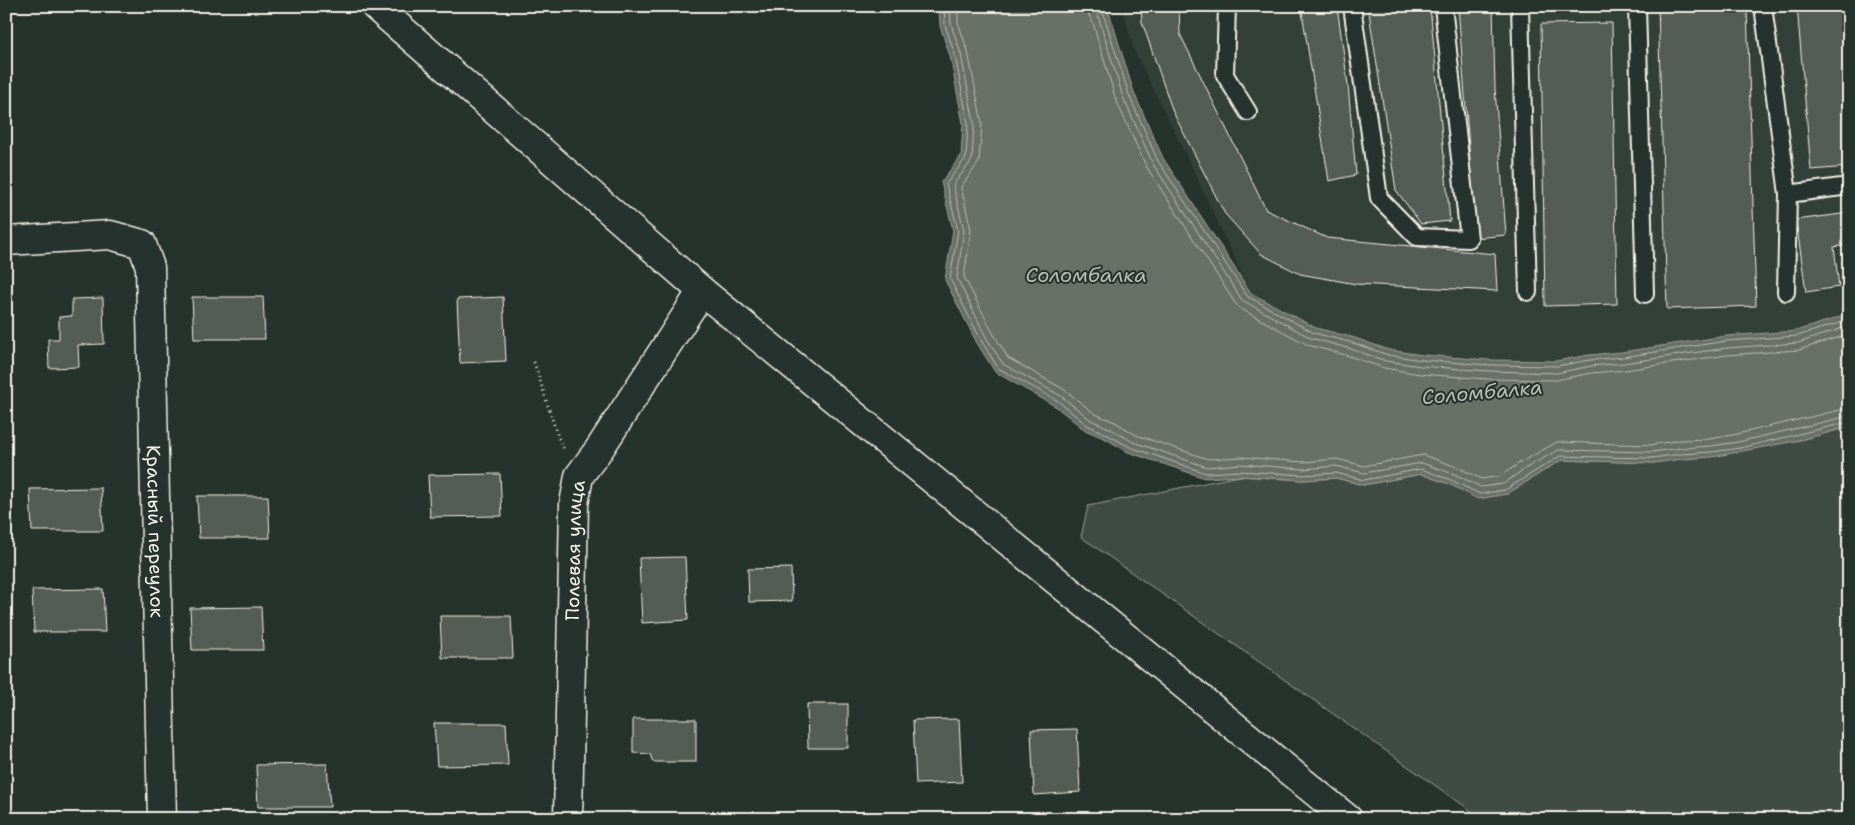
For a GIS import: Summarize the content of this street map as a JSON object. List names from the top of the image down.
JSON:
{
  "streets": {
    "street": ["Красный переулок", "Полевая улица"]
  },
  "water": ["Соломбалка"]
}
